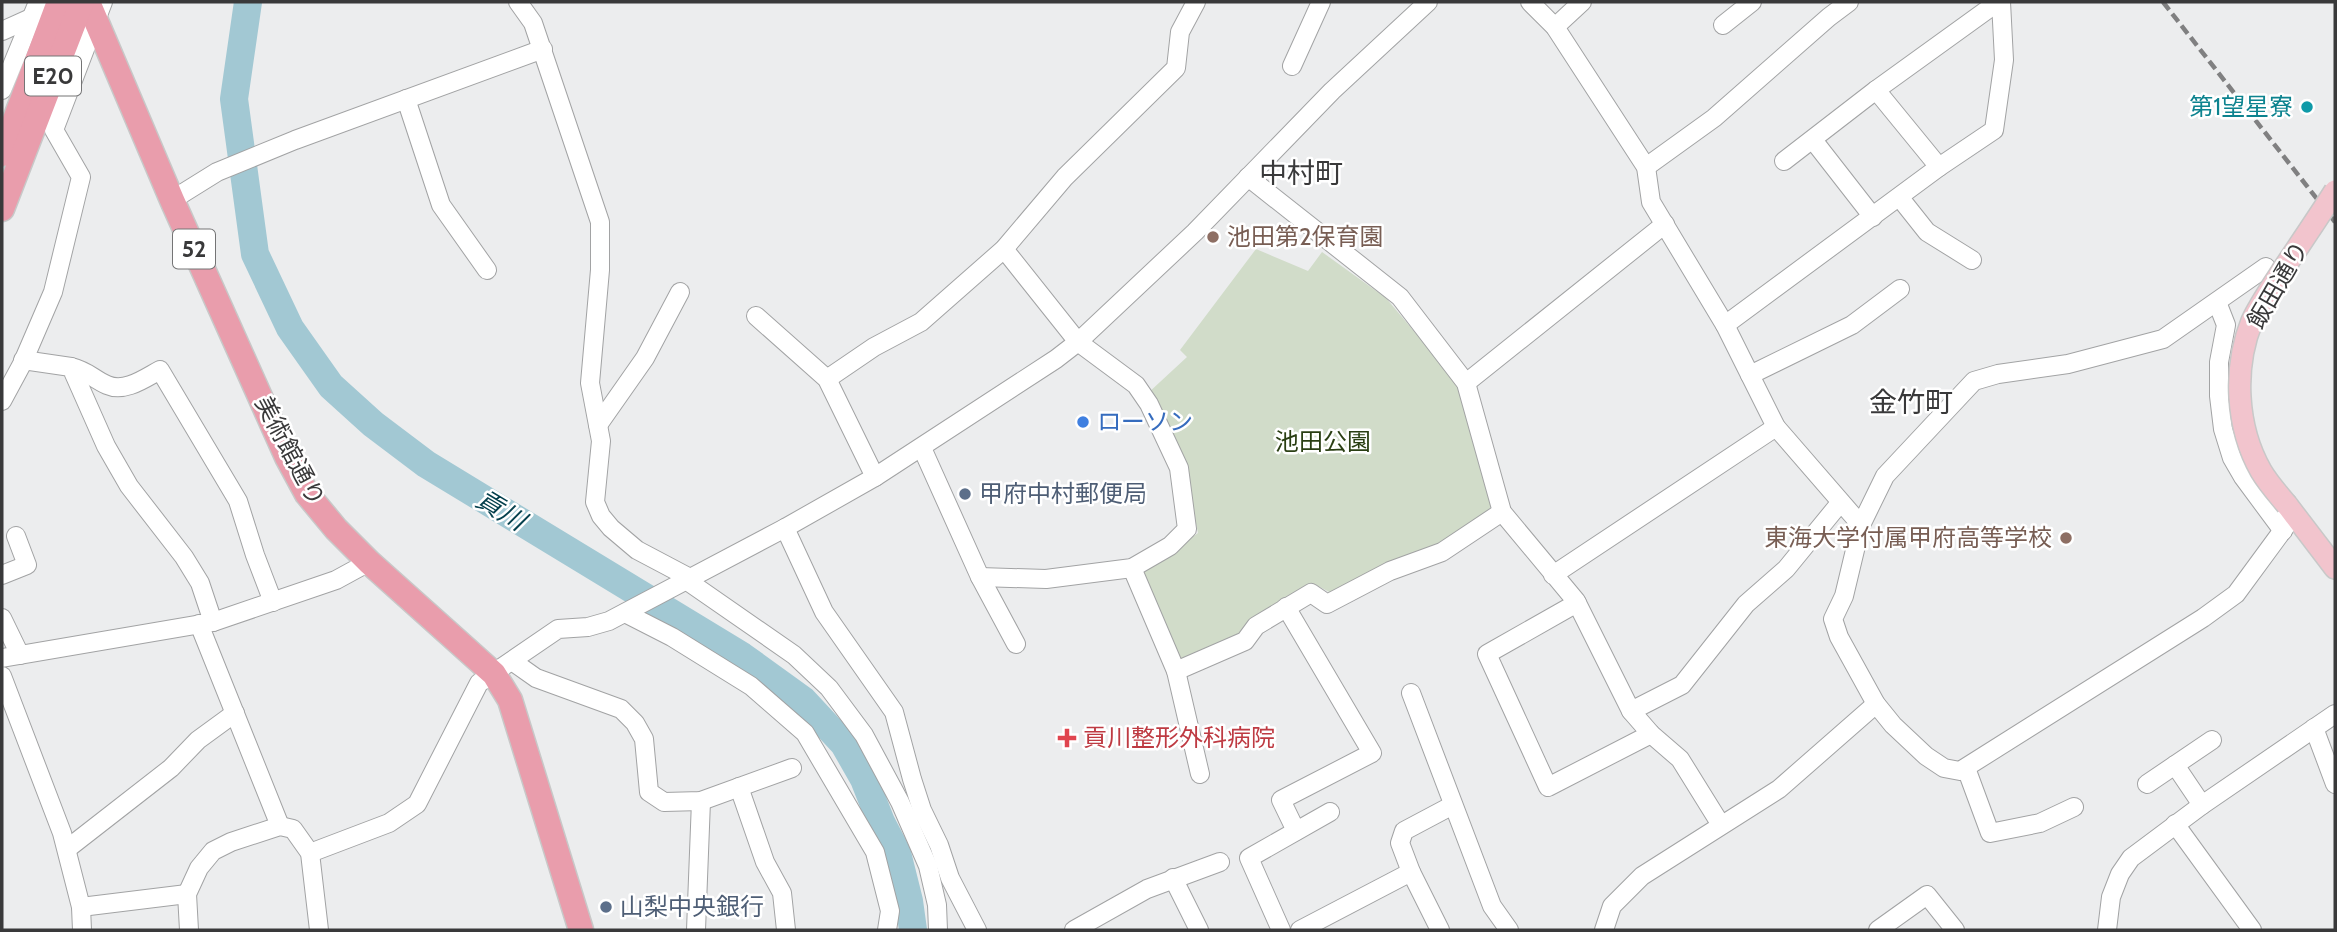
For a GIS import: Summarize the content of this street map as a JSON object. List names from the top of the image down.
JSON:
{
  "streets": {
    "highway": ["E20", "52", "美術館通り"],
    "main road": ["飯田通り"]
  },
  "crossings": [
    ["E20", "美術館通り"]
  ],
  "districts": ["中村町", "金竹町"],
  "water": ["貢川"],
  "parks": ["池田公園"],
  "places": {
    "other": [
      "第1望星寮",
      "池田第2保育園",
      "ローソン",
      "甲府中村郵便局",
      "東海大学付属甲府高等学校",
      "山梨中央銀行"
    ],
    "health": ["貢川整形外科病院"]
  }
}
